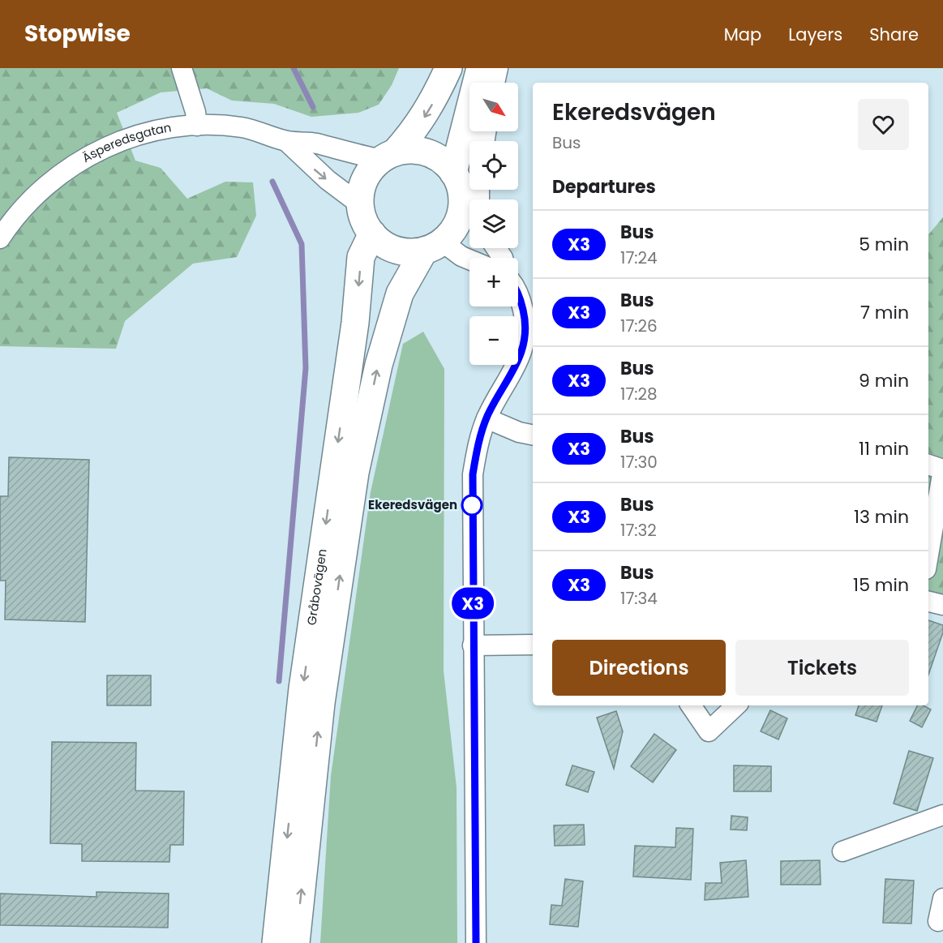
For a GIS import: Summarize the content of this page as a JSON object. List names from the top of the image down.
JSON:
{
  "streets": {
    "main road": ["Gråbovägen"],
    "street": ["Äsperedsgatan"]
  },
  "crossings": [
    ["Äsperedsgatan", "Gråbovägen"]
  ],
  "places": ["Ekeredsvägen"],
  "lines": ["bus line X3"],
  "north": "bottom right",
  "page": {
    "header": "Stopwise",
    "nav": ["Map", "Layers", "Share"],
    "on_map": "X3",
    "map_buttons": ["+", "−"],
    "heading": [
      ["Ekeredsvägen", "Bus"],
      "Departures"
    ],
    "list": [
      {
        "mark": "X3",
        "name": "Bus",
        "note": "17:24",
        "value": "5 min"
      },
      {
        "mark": "X3",
        "name": "Bus",
        "note": "17:26",
        "value": "7 min"
      },
      {
        "mark": "X3",
        "name": "Bus",
        "note": "17:28",
        "value": "9 min"
      },
      {
        "mark": "X3",
        "name": "Bus",
        "note": "17:30",
        "value": "11 min"
      },
      {
        "mark": "X3",
        "name": "Bus",
        "note": "17:32",
        "value": "13 min"
      },
      {
        "mark": "X3",
        "name": "Bus",
        "note": "17:34",
        "value": "15 min"
      }
    ],
    "buttons": ["Directions", "Tickets"]
  }
}
